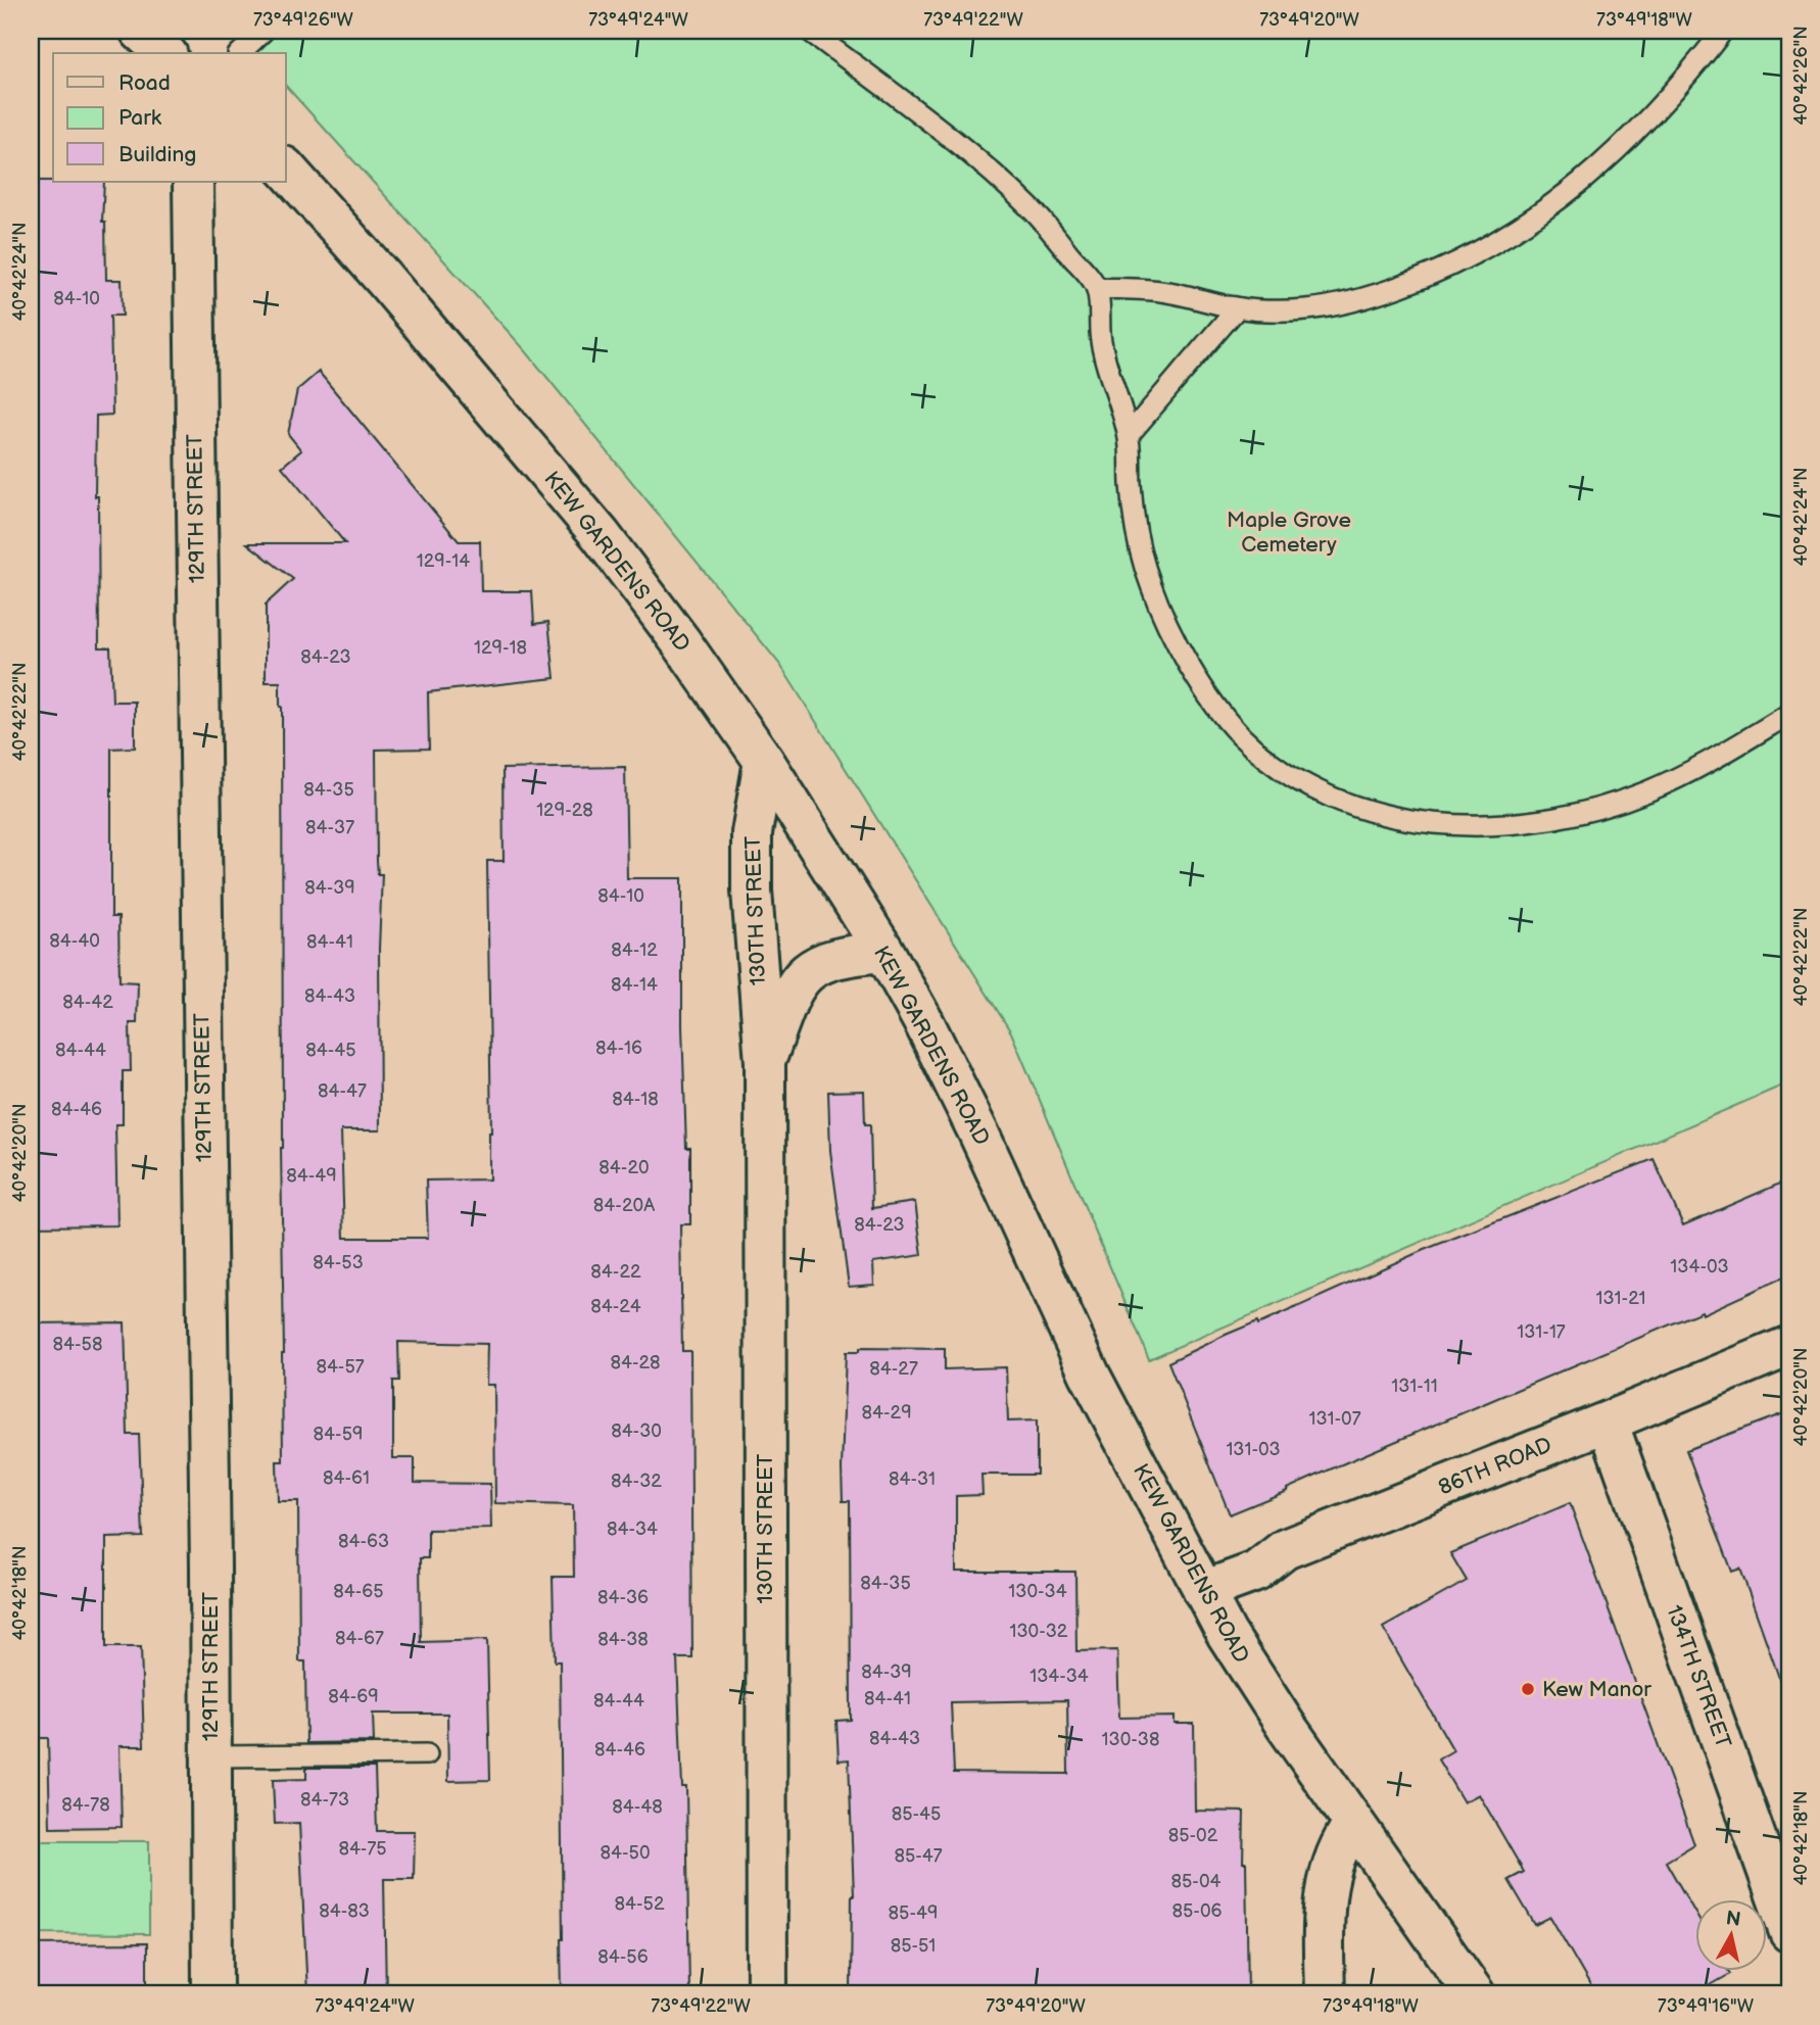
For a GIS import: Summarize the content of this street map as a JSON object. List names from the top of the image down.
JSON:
{
  "streets": {
    "street": [
      "129TH STREET",
      "KEW GARDENS ROAD",
      "130TH STREET",
      "86TH ROAD",
      "134TH STREET"
    ]
  },
  "crossings": [
    ["KEW GARDENS ROAD", "130TH STREET"],
    ["KEW GARDENS ROAD", "86TH ROAD"],
    ["86TH ROAD", "134TH STREET"]
  ],
  "parks": ["Maple Grove Cemetery"],
  "places": ["Kew Manor"],
  "house_numbers": [
    "84-10",
    "129-14",
    "129-18",
    "84-23",
    "84-35",
    "129-28",
    "84-37",
    "84-39",
    "84-10",
    "84-40",
    "84-41",
    "84-12",
    "84-14",
    "84-43",
    "84-42",
    "84-16",
    "84-44",
    "84-45",
    "84-47",
    "84-18",
    "84-46",
    "84-20",
    "84-49",
    "84-20A",
    "84-23",
    "84-53",
    "134-03",
    "84-22",
    "131-21",
    "84-24",
    "131-17",
    "84-58",
    "84-28",
    "84-57",
    "84-27",
    "131-11",
    "84-29",
    "131-07",
    "84-30",
    "84-59",
    "131-03",
    "84-61",
    "84-31",
    "84-32",
    "84-34",
    "84-63",
    "84-35",
    "84-65",
    "130-34",
    "84-36",
    "130-32",
    "84-67",
    "84-38",
    "84-39",
    "134-34",
    "84-69",
    "84-41",
    "84-44",
    "84-43",
    "130-38",
    "84-46",
    "84-73",
    "84-78",
    "84-48",
    "85-45",
    "85-02",
    "84-75",
    "84-50",
    "85-47",
    "85-04",
    "84-52",
    "84-83",
    "85-06",
    "85-49",
    "85-51",
    "84-56"
  ],
  "legend": ["Road", "Park", "Building"],
  "north": "top",
  "coordinates": [
    "73°49'26\"W",
    "73°49'24\"W",
    "73°49'22\"W",
    "73°49'20\"W",
    "73°49'18\"W",
    "40°42'26\"N",
    "40°42'24\"N",
    "40°42'22\"N",
    "40°42'20\"N",
    "40°42'18\"N",
    "73°49'16\"W"
  ]
}
